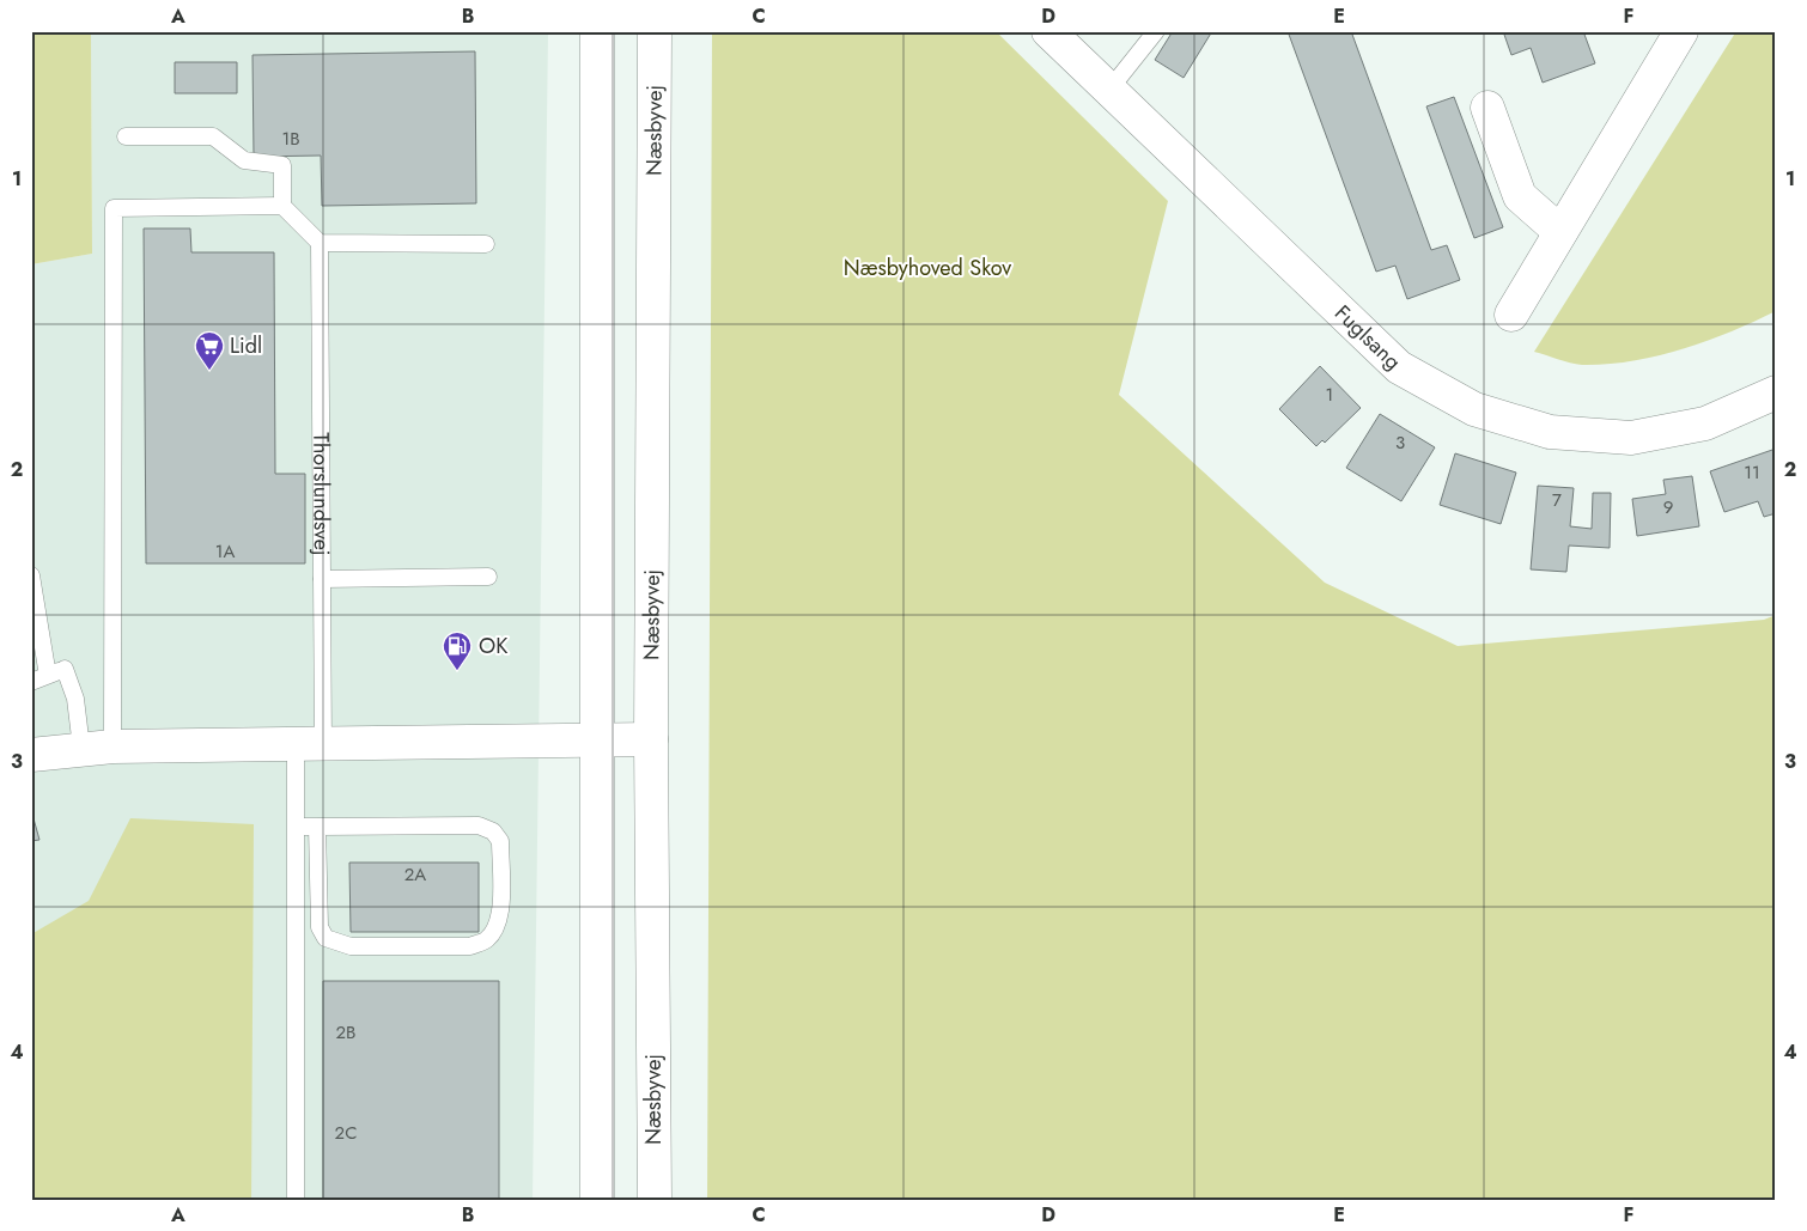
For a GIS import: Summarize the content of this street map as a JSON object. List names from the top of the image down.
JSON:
{
  "streets": {
    "street": ["Næsbyvej", "Fuglsang"],
    "lane": ["Thorslundsvej"]
  },
  "parks": ["Næsbyhoved Skov"],
  "places": {
    "supermarket": ["Lidl"],
    "fuel station": ["OK"]
  },
  "house_numbers": [
    "1B",
    "1",
    "3",
    "11",
    "7",
    "9",
    "1A",
    "2A",
    "2B",
    "2C"
  ],
  "grid": {
    "columns": [
      "A",
      "B",
      "C",
      "D",
      "E",
      "F"
    ],
    "rows": [
      "1",
      "2",
      "3",
      "4"
    ]
  }
}
